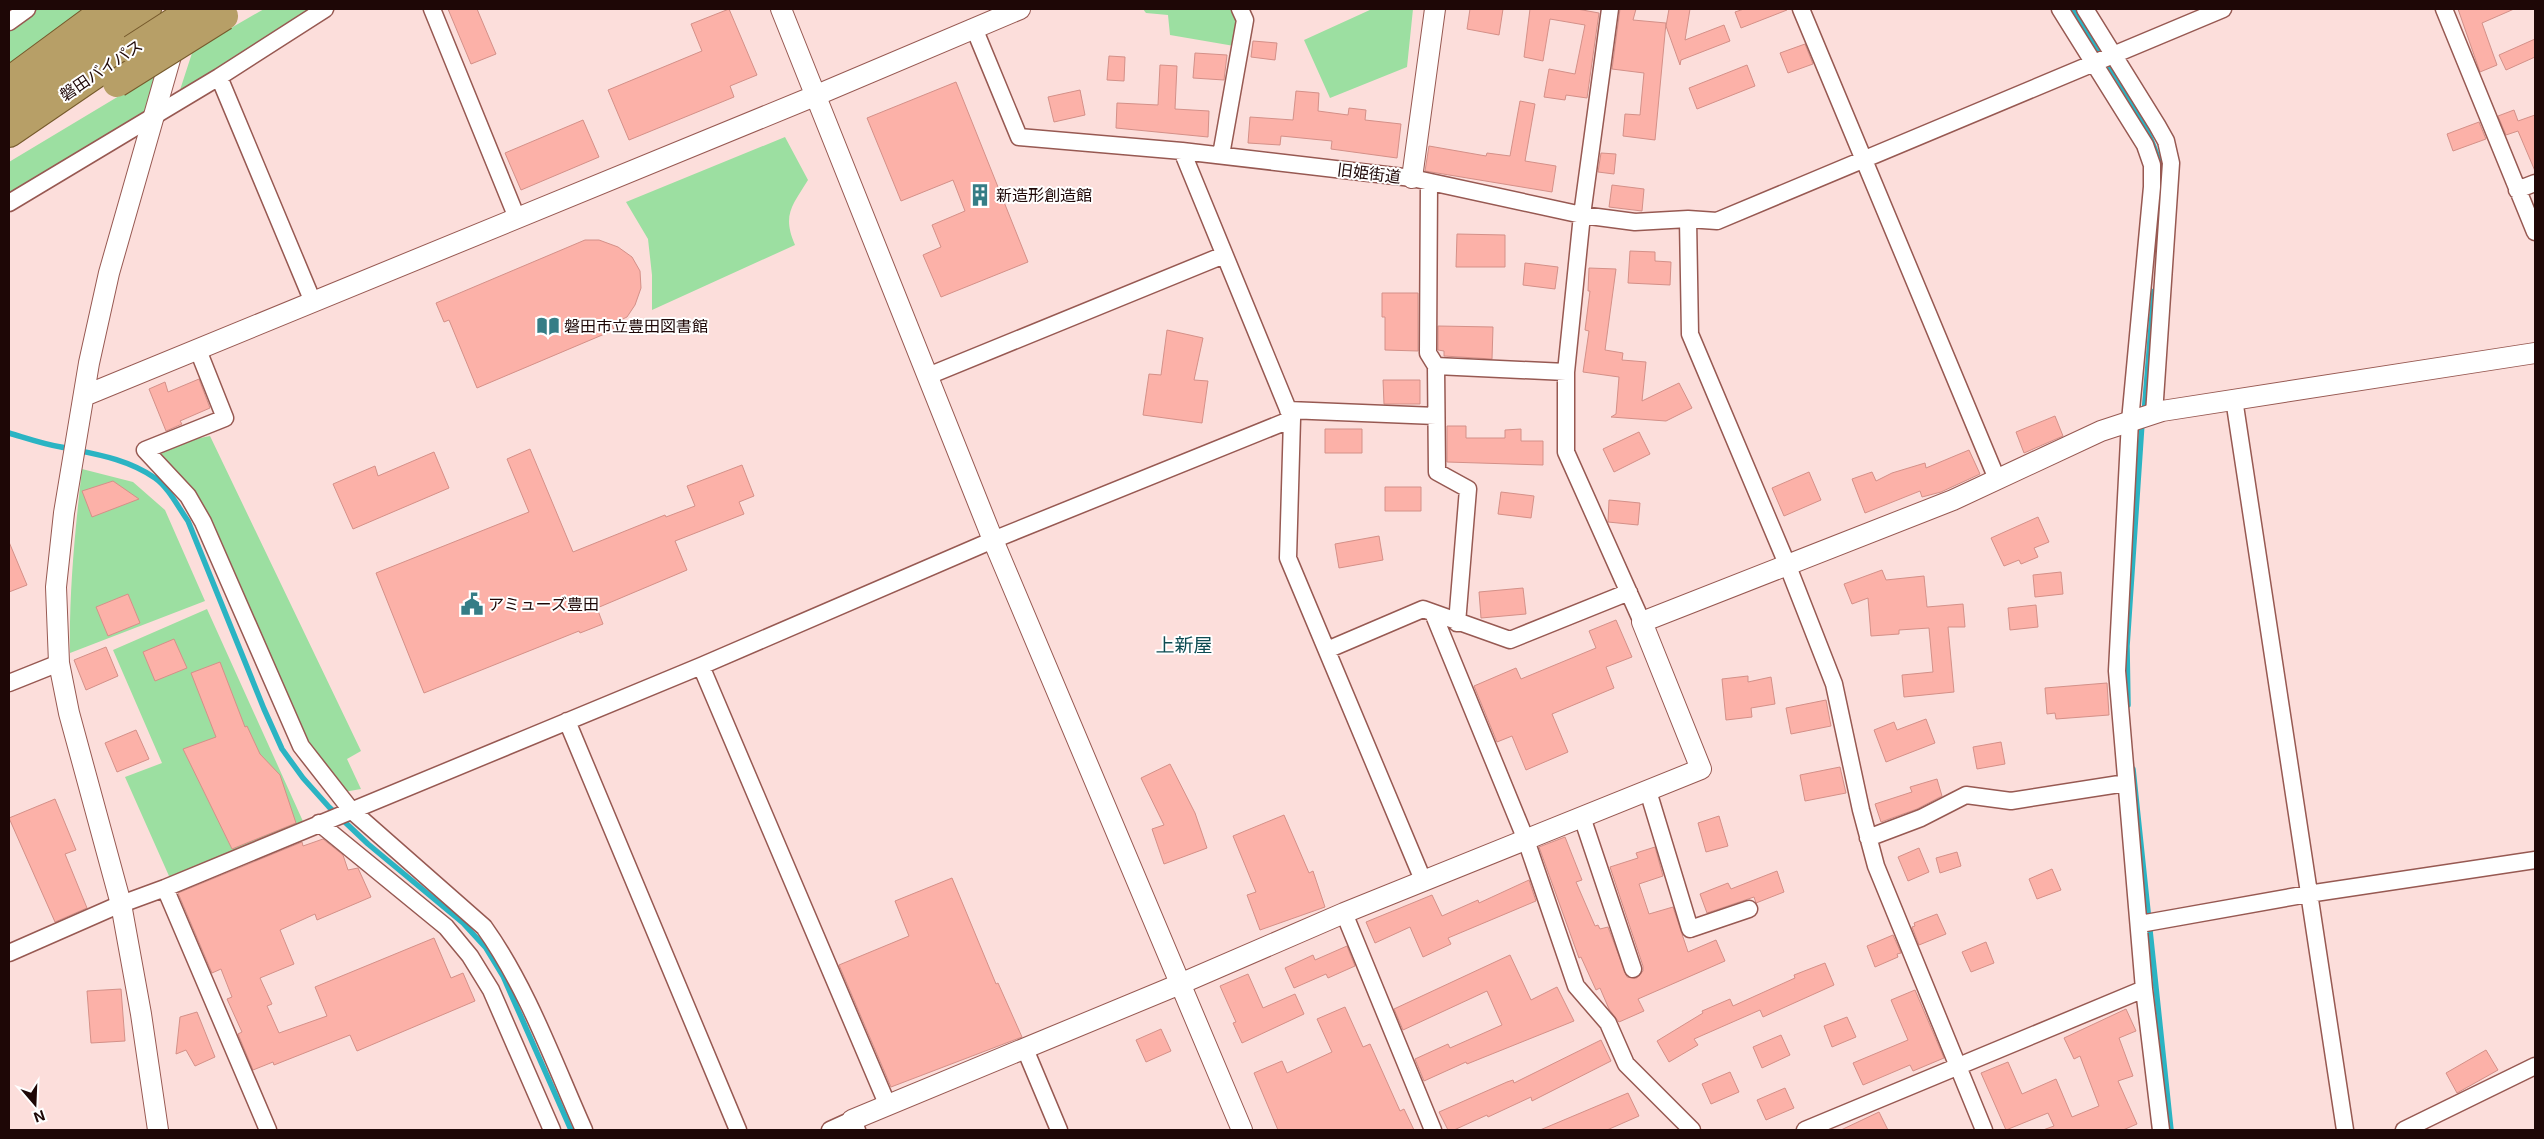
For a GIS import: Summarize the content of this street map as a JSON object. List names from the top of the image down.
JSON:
{
  "streets": {
    "highway": ["磐田バイパス"],
    "street": ["旧姫街道"]
  },
  "districts": ["上新屋"],
  "places": {
    "building": ["新造形創造館"],
    "library": ["磐田市立豊田図書館"],
    "public building": ["アミューズ豊田"]
  },
  "north": "bottom"
}
